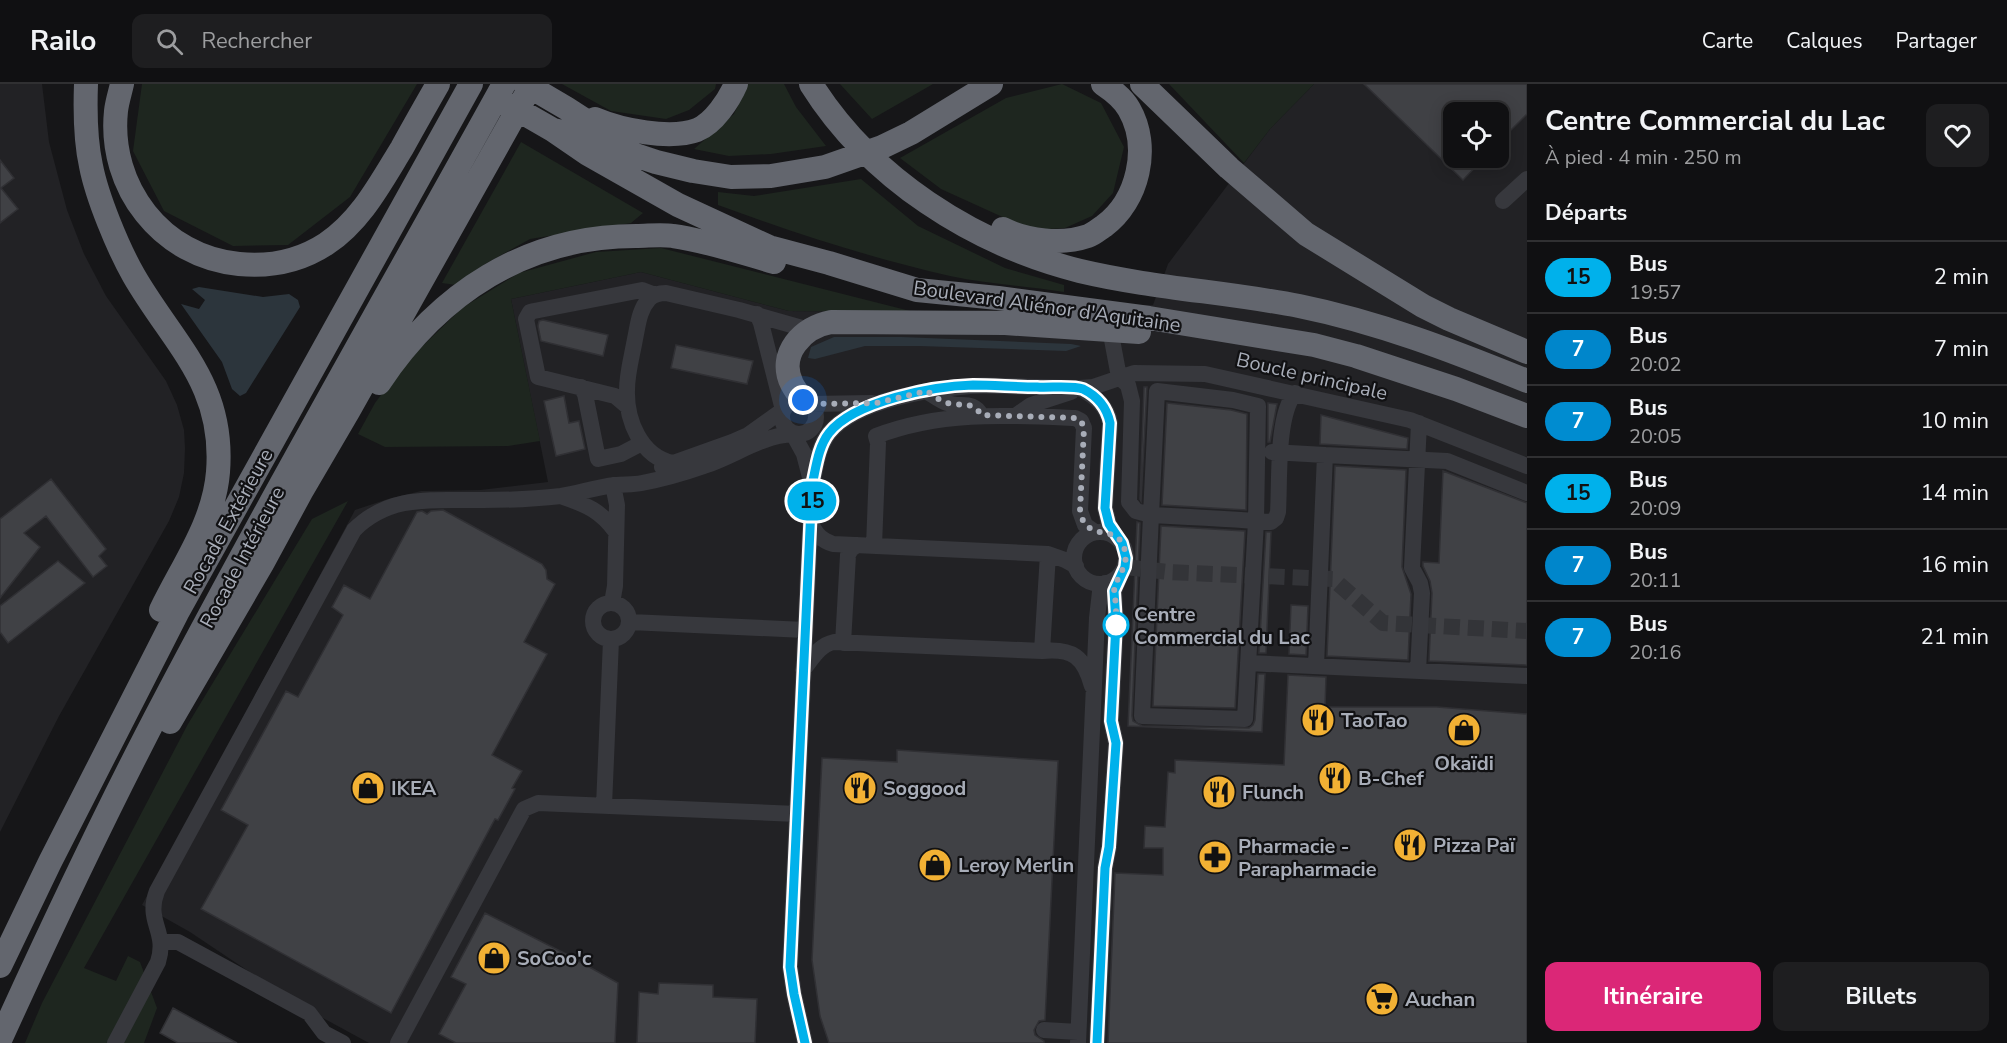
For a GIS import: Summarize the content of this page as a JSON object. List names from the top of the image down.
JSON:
{
  "streets": {
    "highway": ["Boulevard Aliénor d'Aquitaine", "Rocade Extérieure", "Rocade Intérieure"],
    "street": ["Boucle principale"]
  },
  "places": {
    "other": ["Centre Commercial du Lac"],
    "restaurant": [
      "TaoTao",
      "B-Chef",
      "Soggood",
      "Flunch",
      "Pizza Paï"
    ],
    "shop": [
      "Okaïdi",
      "IKEA",
      "Leroy Merlin",
      "SoCoo'c"
    ],
    "pharmacy": ["Pharmacie - Parapharmacie"],
    "supermarket": ["Auchan"]
  },
  "lines": ["bus line 15"],
  "page": {
    "header": "Railo",
    "search": "Rechercher",
    "nav": ["Carte", "Calques", "Partager"],
    "on_map": "15",
    "heading": [
      ["Centre Commercial du Lac", "À pied · 4 min · 250 m"],
      "Départs"
    ],
    "list": [
      {
        "mark": "15",
        "name": "Bus",
        "note": "19:57",
        "value": "2 min"
      },
      {
        "mark": "7",
        "name": "Bus",
        "note": "20:02",
        "value": "7 min"
      },
      {
        "mark": "7",
        "name": "Bus",
        "note": "20:05",
        "value": "10 min"
      },
      {
        "mark": "15",
        "name": "Bus",
        "note": "20:09",
        "value": "14 min"
      },
      {
        "mark": "7",
        "name": "Bus",
        "note": "20:11",
        "value": "16 min"
      },
      {
        "mark": "7",
        "name": "Bus",
        "note": "20:16",
        "value": "21 min"
      }
    ],
    "buttons": ["Itinéraire", "Billets"]
  }
}
